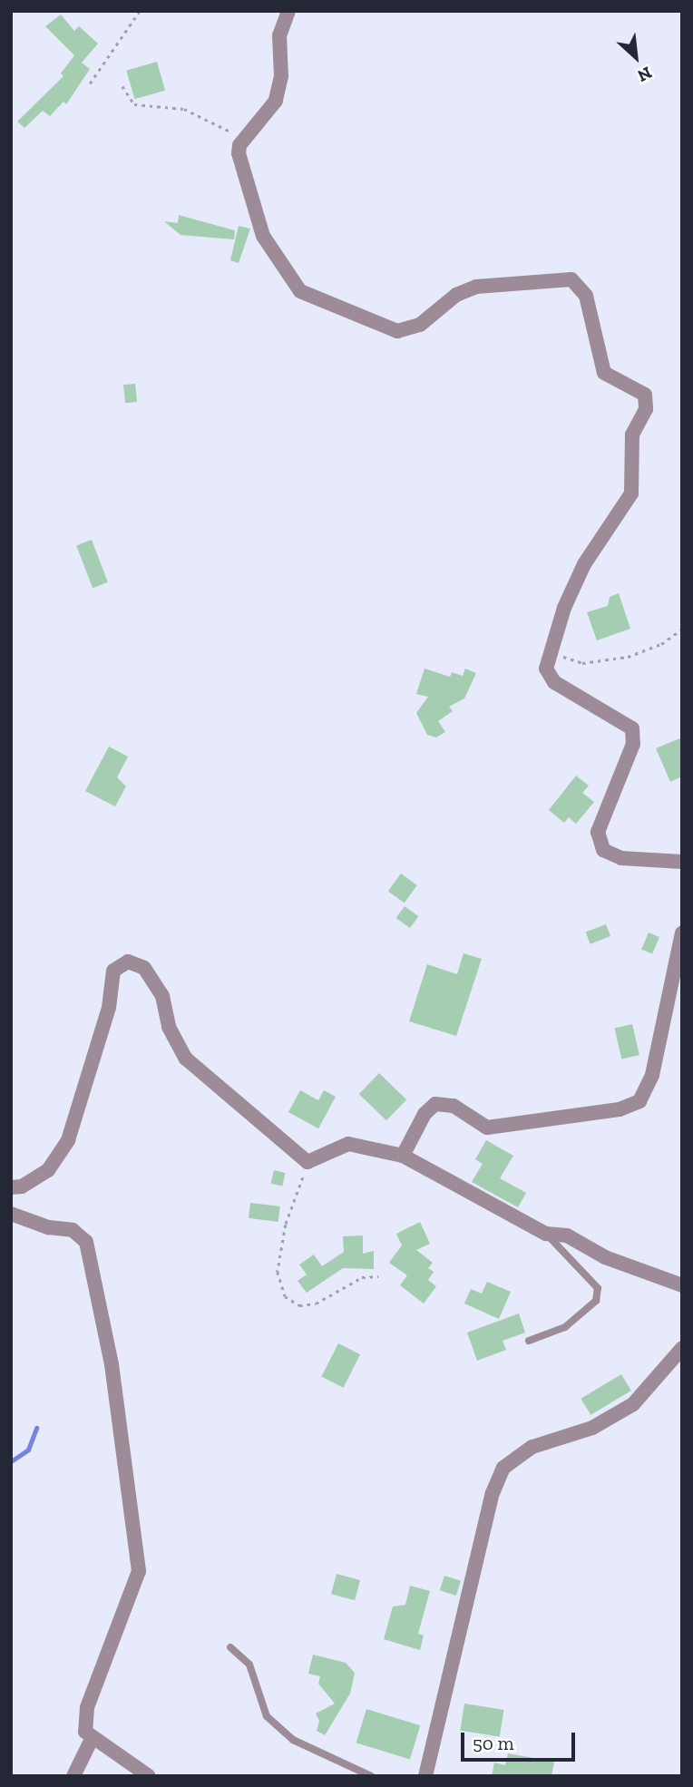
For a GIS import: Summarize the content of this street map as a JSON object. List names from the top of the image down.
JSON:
{
  "scale_bar": "50 m",
  "north": "bottom right"
}
